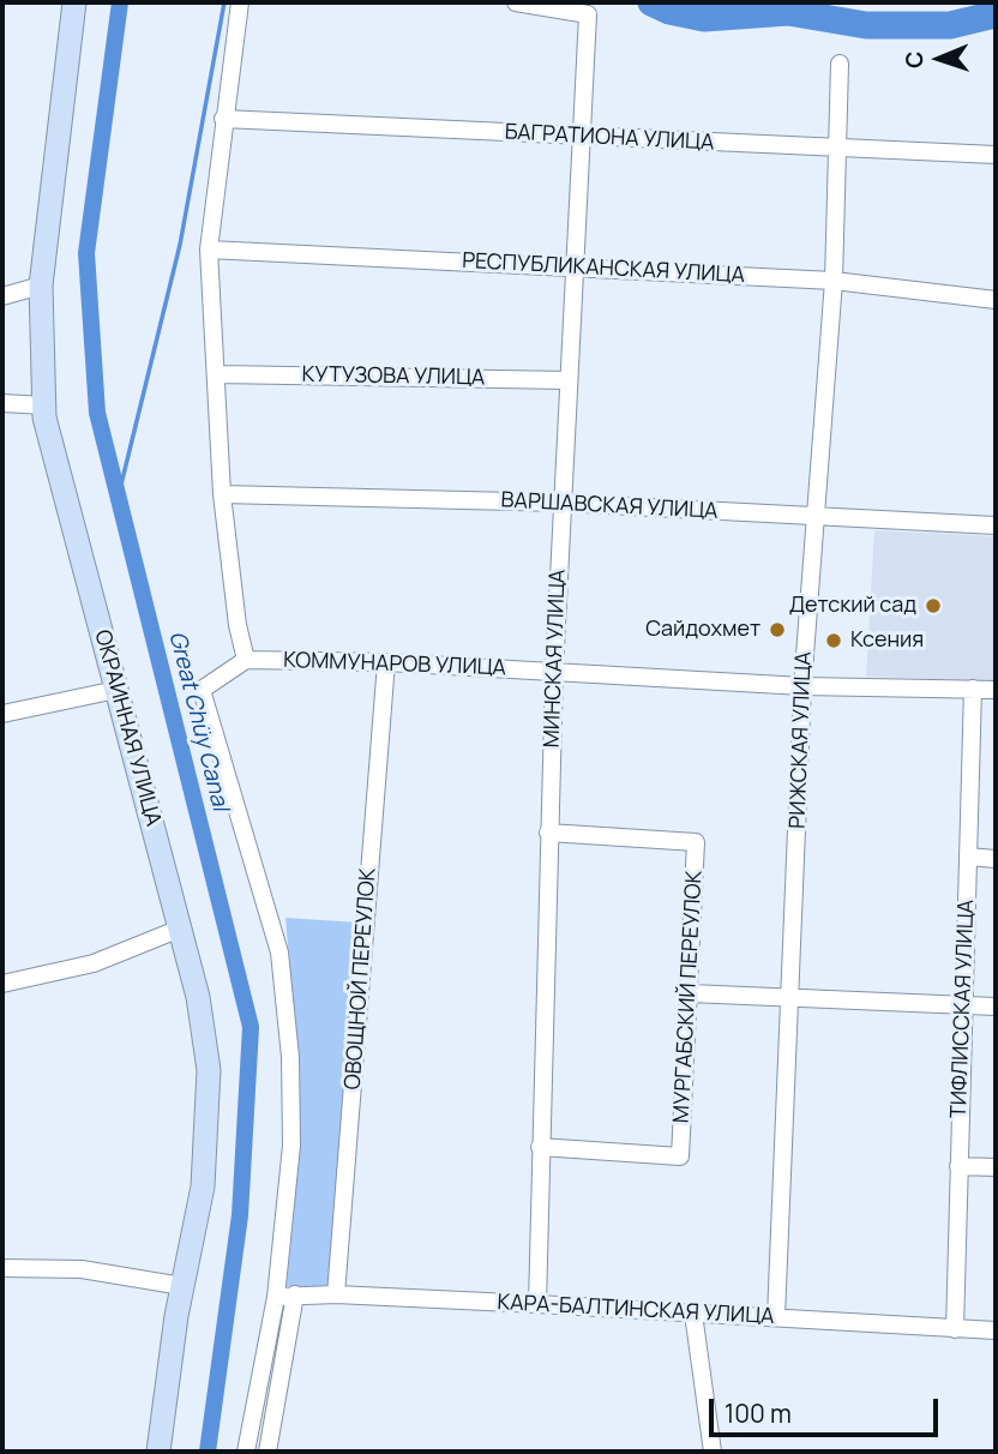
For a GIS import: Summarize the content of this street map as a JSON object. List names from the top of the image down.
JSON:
{
  "streets": {
    "street": [
      "БАГРАТИОНА УЛИЦА",
      "РЕСПУБЛИКАНСКАЯ УЛИЦА",
      "КУТУЗОВА УЛИЦА",
      "ВАРШАВСКАЯ УЛИЦА",
      "МИНСКАЯ УЛИЦА",
      "КОММУНАРОВ УЛИЦА",
      "ОКРАИННАЯ УЛИЦА",
      "РИЖСКАЯ УЛИЦА",
      "ОВОЩНОЙ ПЕРЕУЛОК",
      "МУРГАБСКИЙ ПЕРЕУЛОК",
      "ТИФЛИССКАЯ УЛИЦА",
      "КАРА-БАЛТИНСКАЯ УЛИЦА"
    ]
  },
  "crossings": [
    ["БАГРАТИОНА УЛИЦА", "МИНСКАЯ УЛИЦА"],
    ["БАГРАТИОНА УЛИЦА", "РИЖСКАЯ УЛИЦА"],
    ["РЕСПУБЛИКАНСКАЯ УЛИЦА", "МИНСКАЯ УЛИЦА"],
    ["РЕСПУБЛИКАНСКАЯ УЛИЦА", "РИЖСКАЯ УЛИЦА"],
    ["КУТУЗОВА УЛИЦА", "МИНСКАЯ УЛИЦА"],
    ["ВАРШАВСКАЯ УЛИЦА", "МИНСКАЯ УЛИЦА"],
    ["ВАРШАВСКАЯ УЛИЦА", "РИЖСКАЯ УЛИЦА"],
    ["МИНСКАЯ УЛИЦА", "КОММУНАРОВ УЛИЦА"],
    ["МИНСКАЯ УЛИЦА", "МУРГАБСКИЙ ПЕРЕУЛОК"],
    ["МИНСКАЯ УЛИЦА", "КАРА-БАЛТИНСКАЯ УЛИЦА"],
    ["КОММУНАРОВ УЛИЦА", "РИЖСКАЯ УЛИЦА"],
    ["КОММУНАРОВ УЛИЦА", "ОВОЩНОЙ ПЕРЕУЛОК"],
    ["КОММУНАРОВ УЛИЦА", "ТИФЛИССКАЯ УЛИЦА"],
    ["РИЖСКАЯ УЛИЦА", "КАРА-БАЛТИНСКАЯ УЛИЦА"],
    ["ОВОЩНОЙ ПЕРЕУЛОК", "КАРА-БАЛТИНСКАЯ УЛИЦА"],
    ["ТИФЛИССКАЯ УЛИЦА", "КАРА-БАЛТИНСКАЯ УЛИЦА"]
  ],
  "water": ["Great Chüy Canal"],
  "places": ["Детский сад", "Сайдохмет", "Ксения"],
  "scale_bar": "100 m",
  "north": "left"
}
